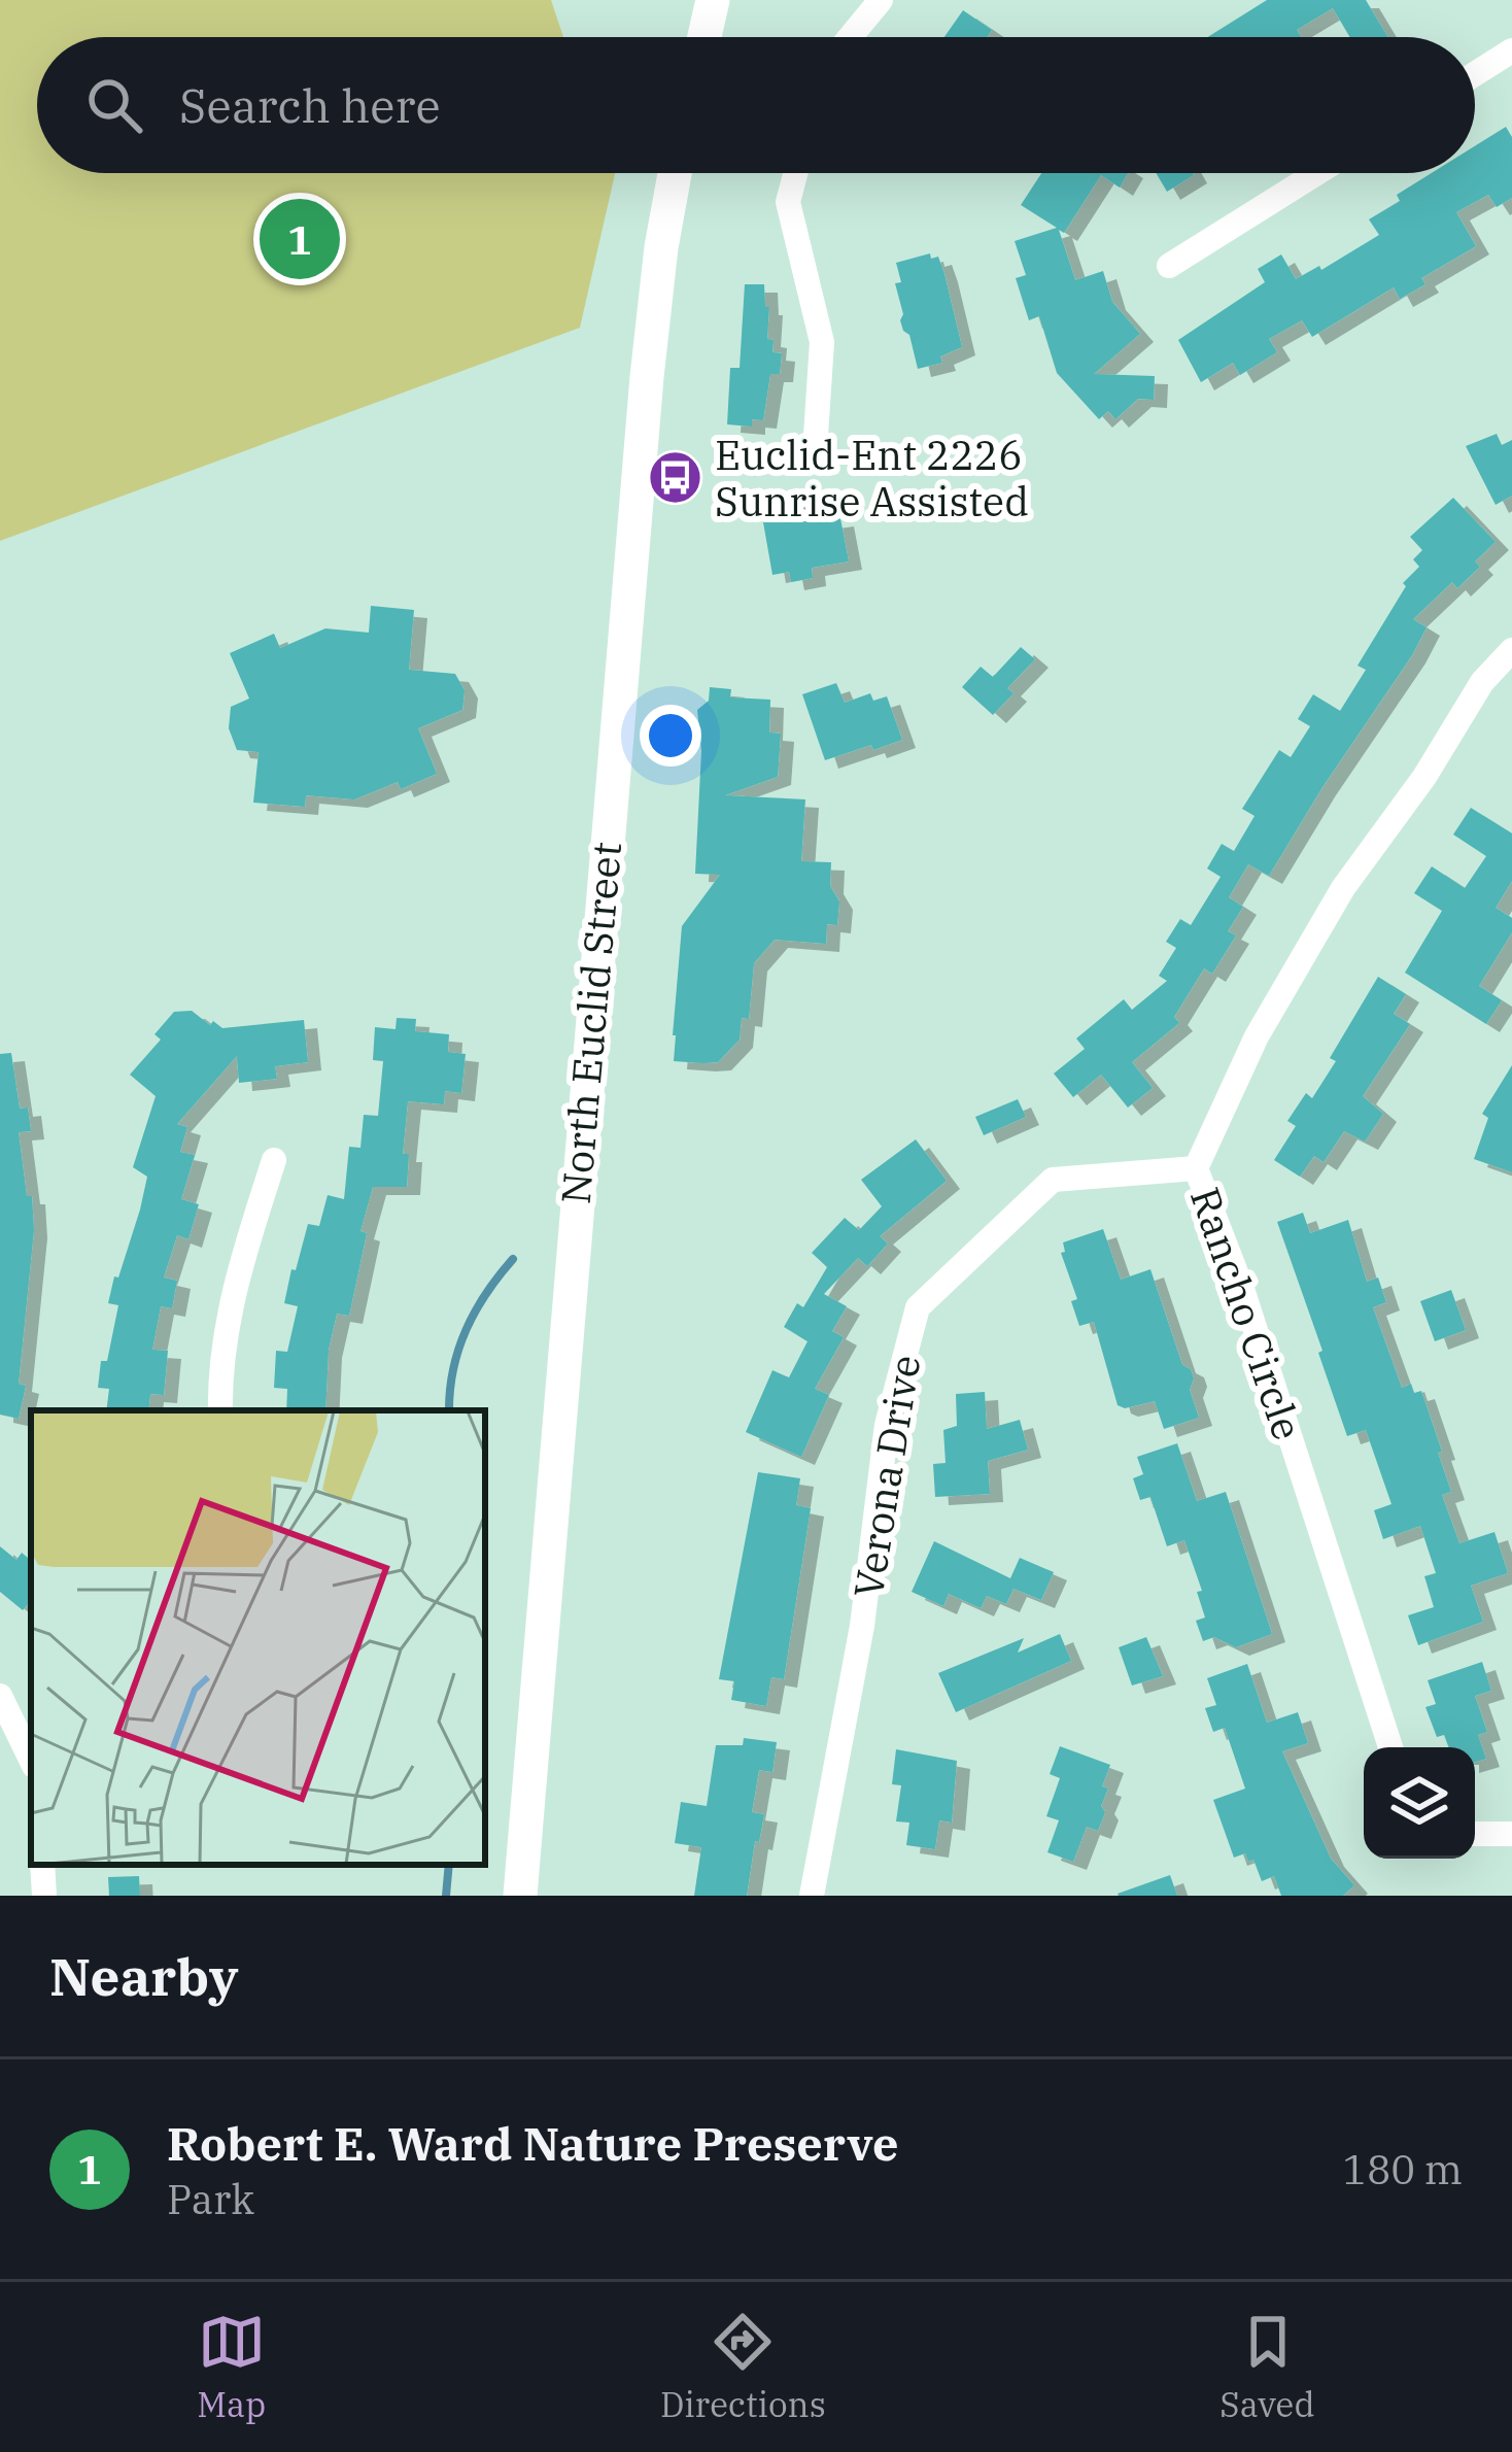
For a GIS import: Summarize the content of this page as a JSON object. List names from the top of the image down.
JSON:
{
  "streets": {
    "main road": ["North Euclid Street"],
    "street": ["Rancho Circle", "Verona Drive"]
  },
  "crossings": [
    ["Rancho Circle", "Verona Drive"]
  ],
  "places": {
    "bus stop": ["Euclid-Ent 2226 Sunrise Assisted"]
  },
  "page": {
    "search": "Search here",
    "pins": "1",
    "heading": "Nearby",
    "list": [
      {
        "mark": "1",
        "name": "Robert E. Ward Nature Preserve",
        "note": "Park",
        "value": "180 m"
      }
    ],
    "nav": ["Map", "Directions", "Saved"]
  }
}
